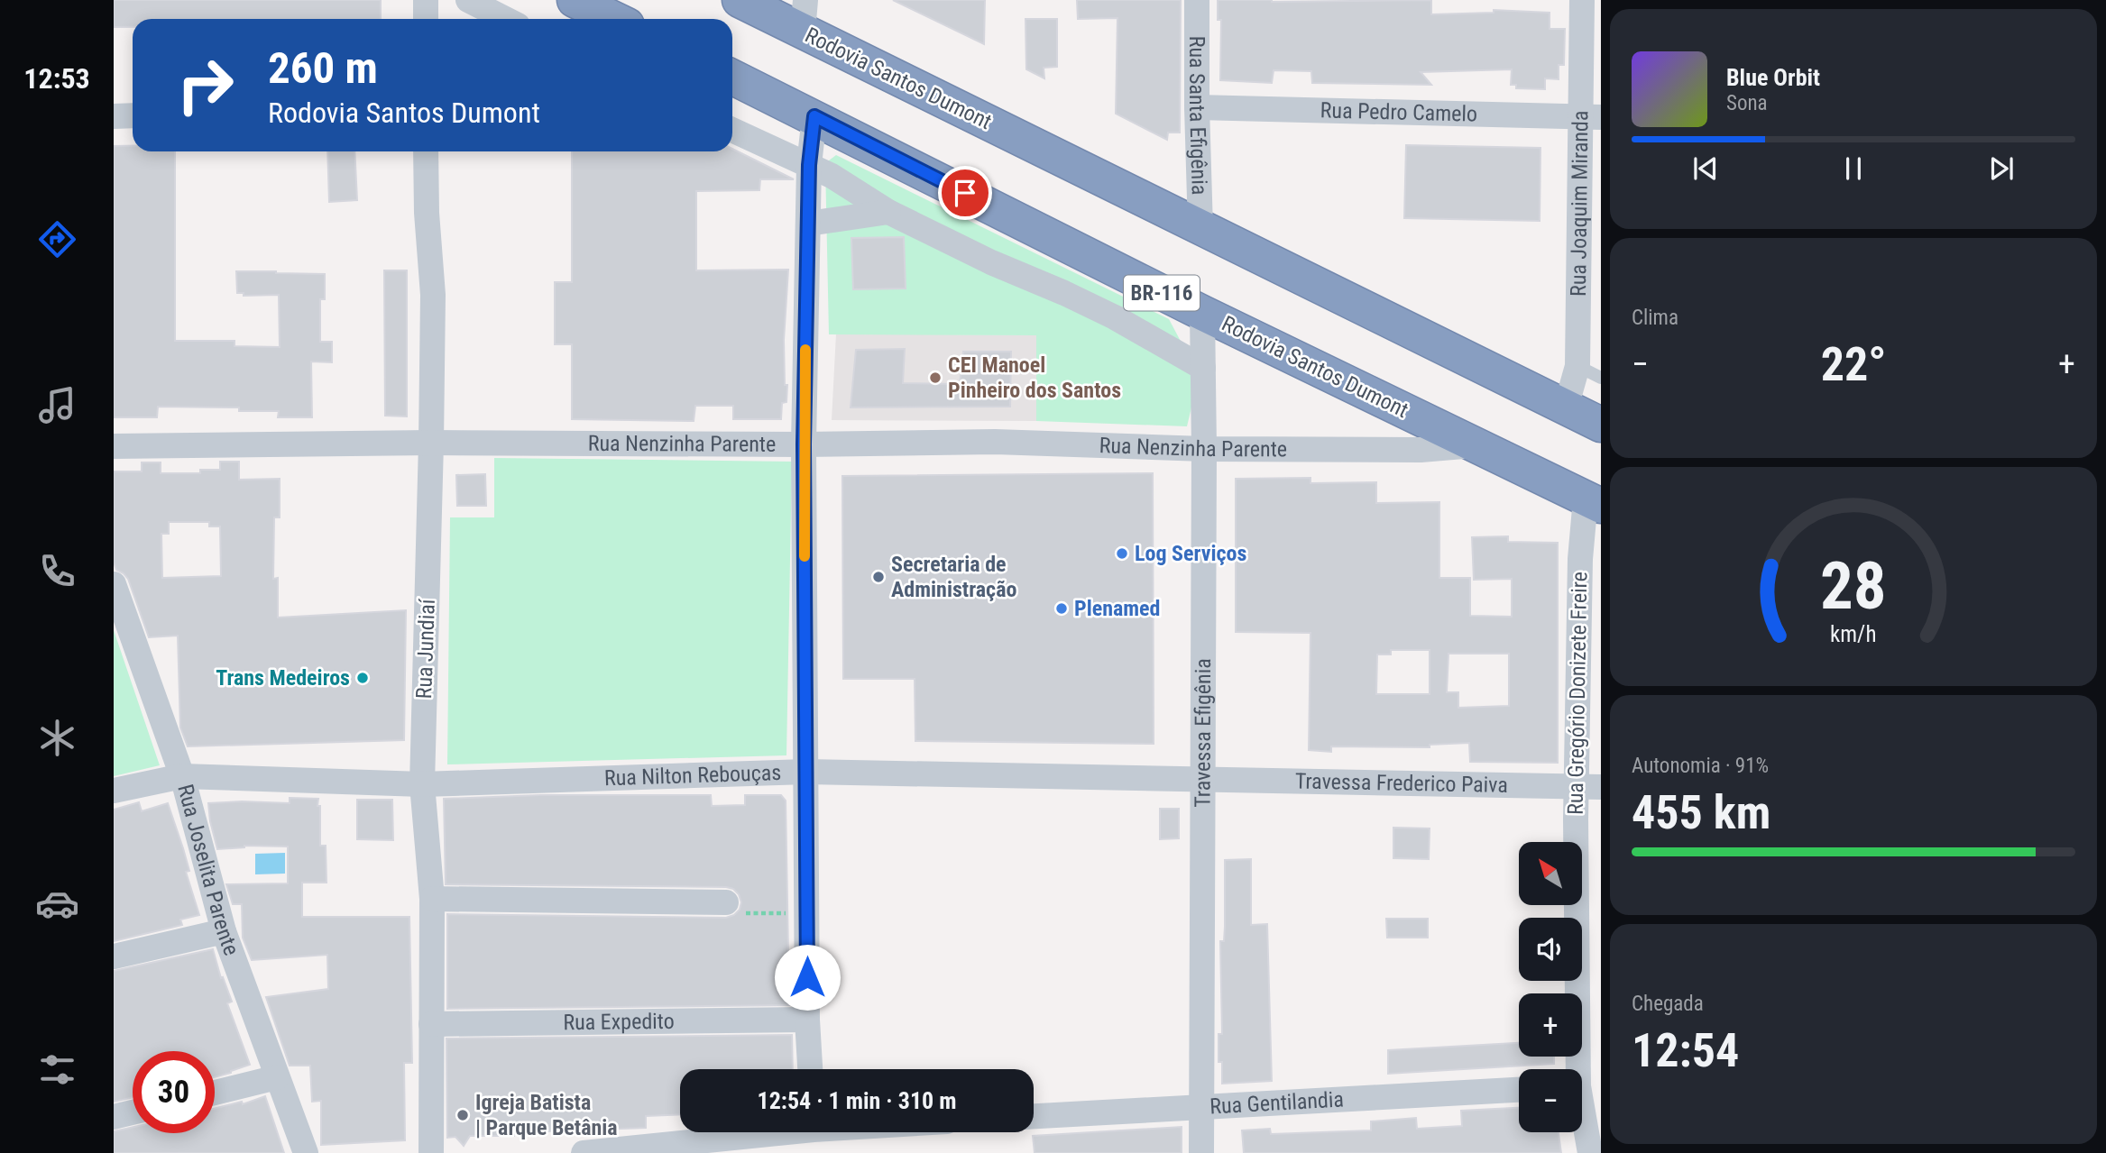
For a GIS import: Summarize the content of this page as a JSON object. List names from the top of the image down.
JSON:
{
  "streets": {
    "highway": ["Rodovia Santos Dumont", "BR-116"],
    "street": [
      "Rua Pedro Camelo",
      "Rua Santa Efigênia",
      "Rua Joaquim Miranda",
      "Rua Nenzinha Parente",
      "Rua Jundiaí",
      "Rua Gregório Donizete Freire",
      "Travessa Efigênia",
      "Rua Nilton Rebouças",
      "Travessa Frederico Paiva",
      "Rua Joselita Parente",
      "Rua Expedito",
      "Rua Gentilandia"
    ]
  },
  "crossings": [
    ["Rodovia Santos Dumont", "Rua Santa Efigênia"],
    ["Rodovia Santos Dumont", "Rua Joaquim Miranda"],
    ["Rodovia Santos Dumont", "Rua Nenzinha Parente"],
    ["Rodovia Santos Dumont", "Rua Gregório Donizete Freire"],
    ["Rodovia Santos Dumont", "Travessa Efigênia"],
    ["Rua Pedro Camelo", "Rua Santa Efigênia"],
    ["Rua Pedro Camelo", "Rua Joaquim Miranda"],
    ["Rua Nenzinha Parente", "Rua Jundiaí"],
    ["Rua Nenzinha Parente", "Travessa Efigênia"],
    ["Rua Jundiaí", "Rua Nilton Rebouças"],
    ["Rua Jundiaí", "Rua Expedito"],
    ["Rua Gregório Donizete Freire", "Travessa Frederico Paiva"],
    ["Travessa Efigênia", "Rua Nilton Rebouças"],
    ["Travessa Efigênia", "Travessa Frederico Paiva"],
    ["Travessa Efigênia", "Rua Gentilandia"],
    ["Rua Nilton Rebouças", "Travessa Frederico Paiva"],
    ["Rua Nilton Rebouças", "Rua Joselita Parente"]
  ],
  "places": [
    "CEI Manoel Pinheiro dos Santos",
    "Log Serviços",
    "Secretaria de Administração",
    "Plenamed",
    "Trans Medeiros",
    "Igreja Batista | Parque Betânia"
  ],
  "north": "top left",
  "page": {
    "tabs": "12:53",
    "turn": ["260 m", "Rodovia Santos Dumont"],
    "song": ["Blue Orbit", "Sona"],
    "tile": [
      "Clima",
      ["Autonomia · 91%", "455 km"],
      ["Chegada", "12:54"]
    ],
    "heat": ["−", "22°", "+"],
    "map_buttons": ["+", "−"],
    "limit": "30",
    "trip": "12:54 · 1 min · 310 m",
    "gauge": ["28", "km/h"]
  }
}
